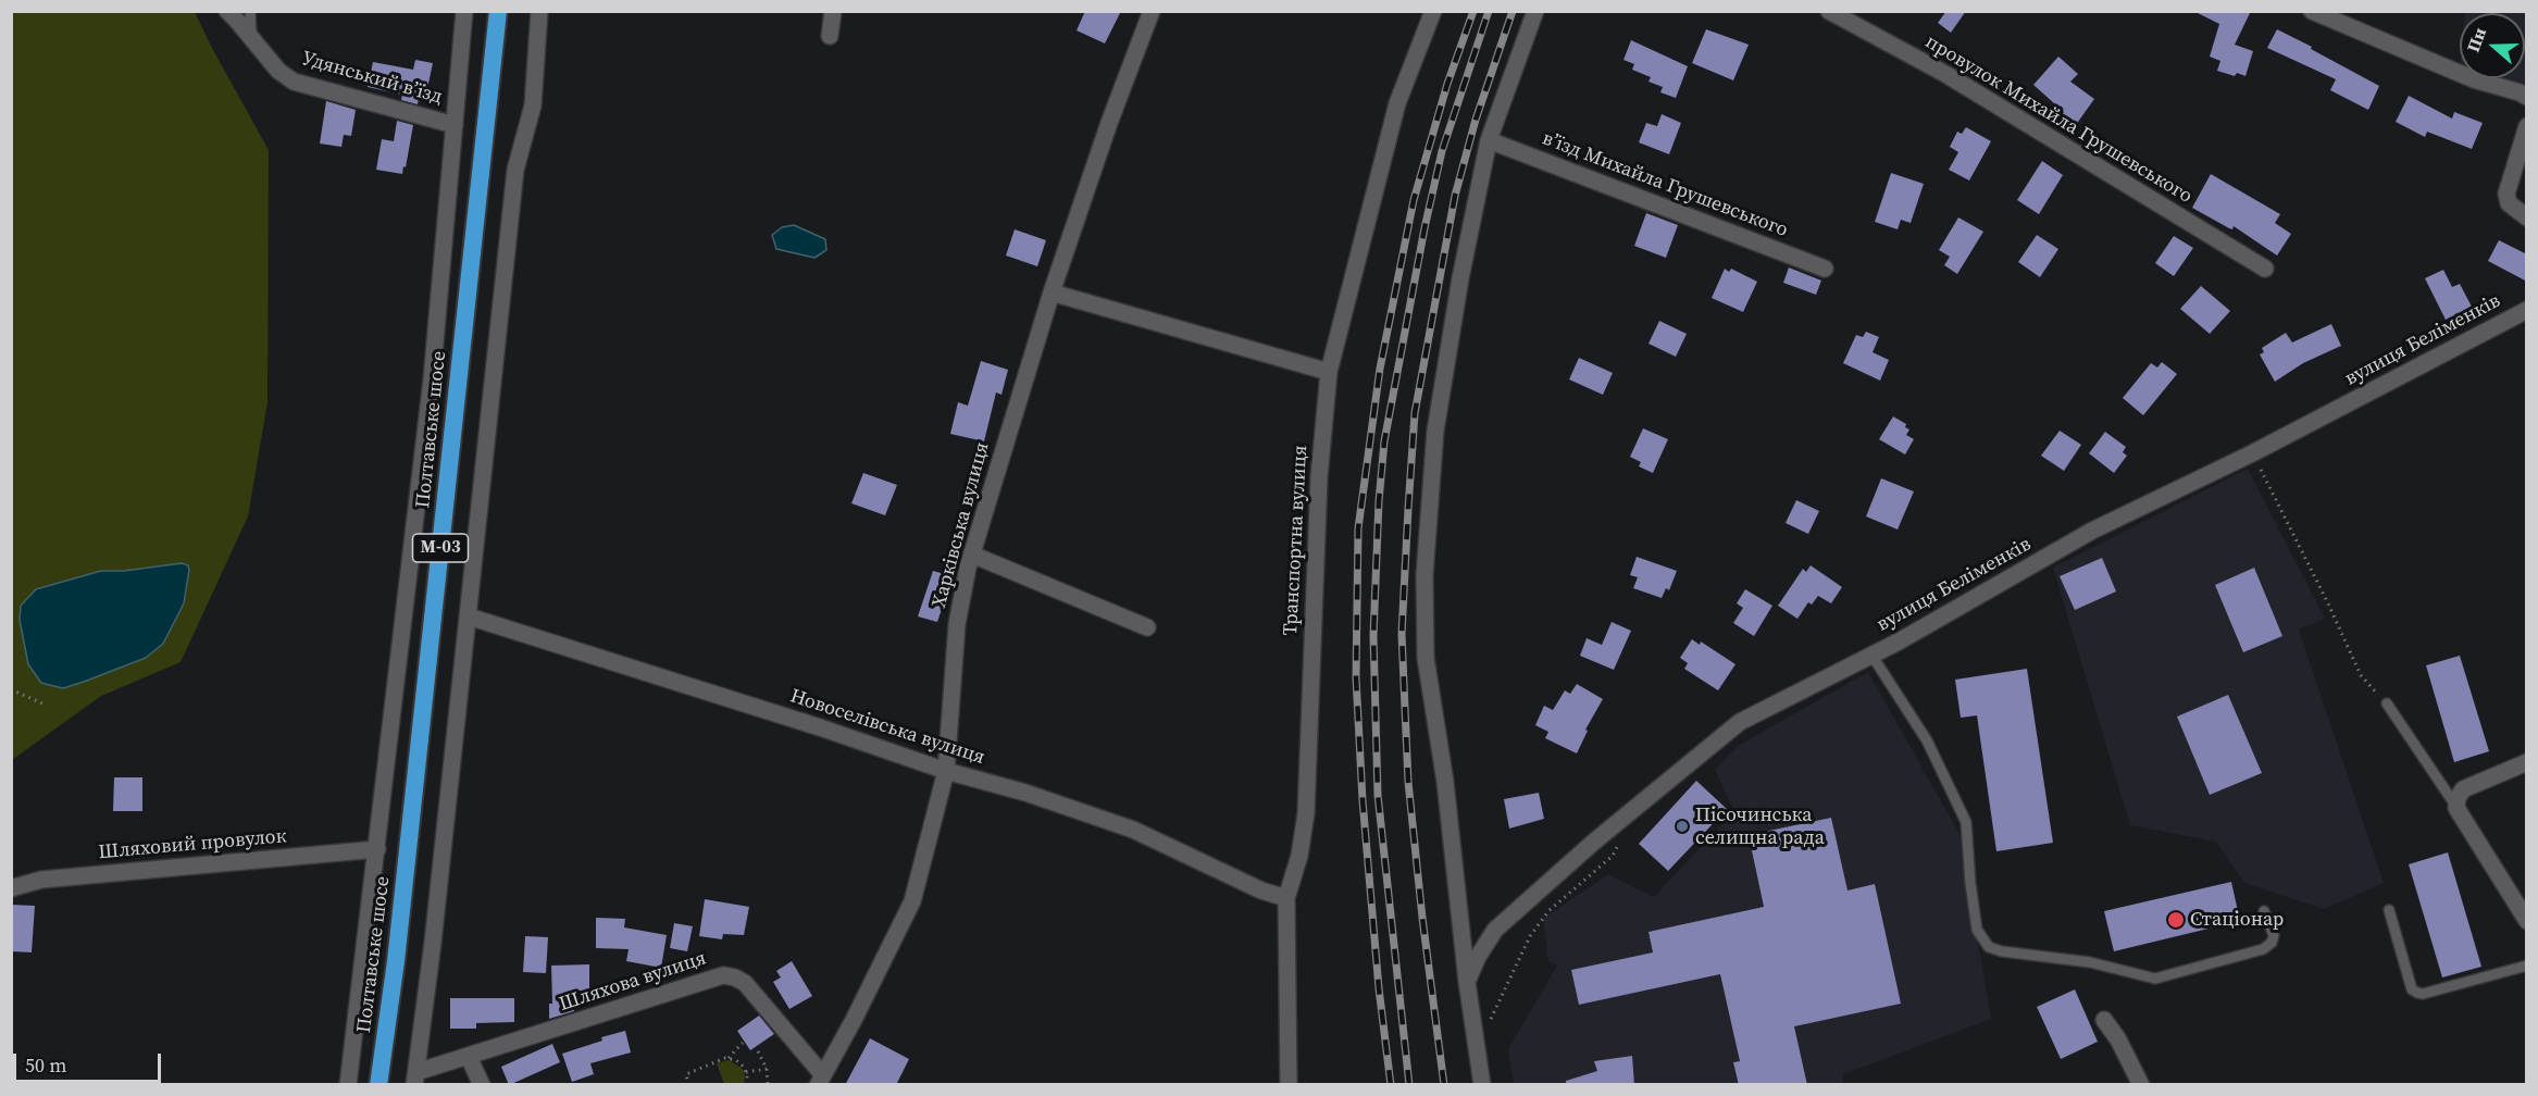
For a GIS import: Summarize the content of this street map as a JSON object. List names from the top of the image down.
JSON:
{
  "streets": {
    "highway": ["Полтавське шосе", "М-03"],
    "street": [
      "Удянський в’їзд",
      "провулок Михайла Грушевського",
      "в’їзд Михайла Грушевського",
      "вулиця Беліменків",
      "Харківська вулиця",
      "Транспортна вулиця",
      "Новоселівська вулиця",
      "Шляховий провулок",
      "Шляхова вулиця"
    ]
  },
  "crossings": [
    ["Харківська вулиця", "Новоселівська вулиця"],
    ["Харківська вулиця", "Шляхова вулиця"],
    ["Транспортна вулиця", "Новоселівська вулиця"]
  ],
  "places": ["Пісочинська селищна рада", "Стаціонар"],
  "scale_bar": "50 m",
  "north": "left"
}
